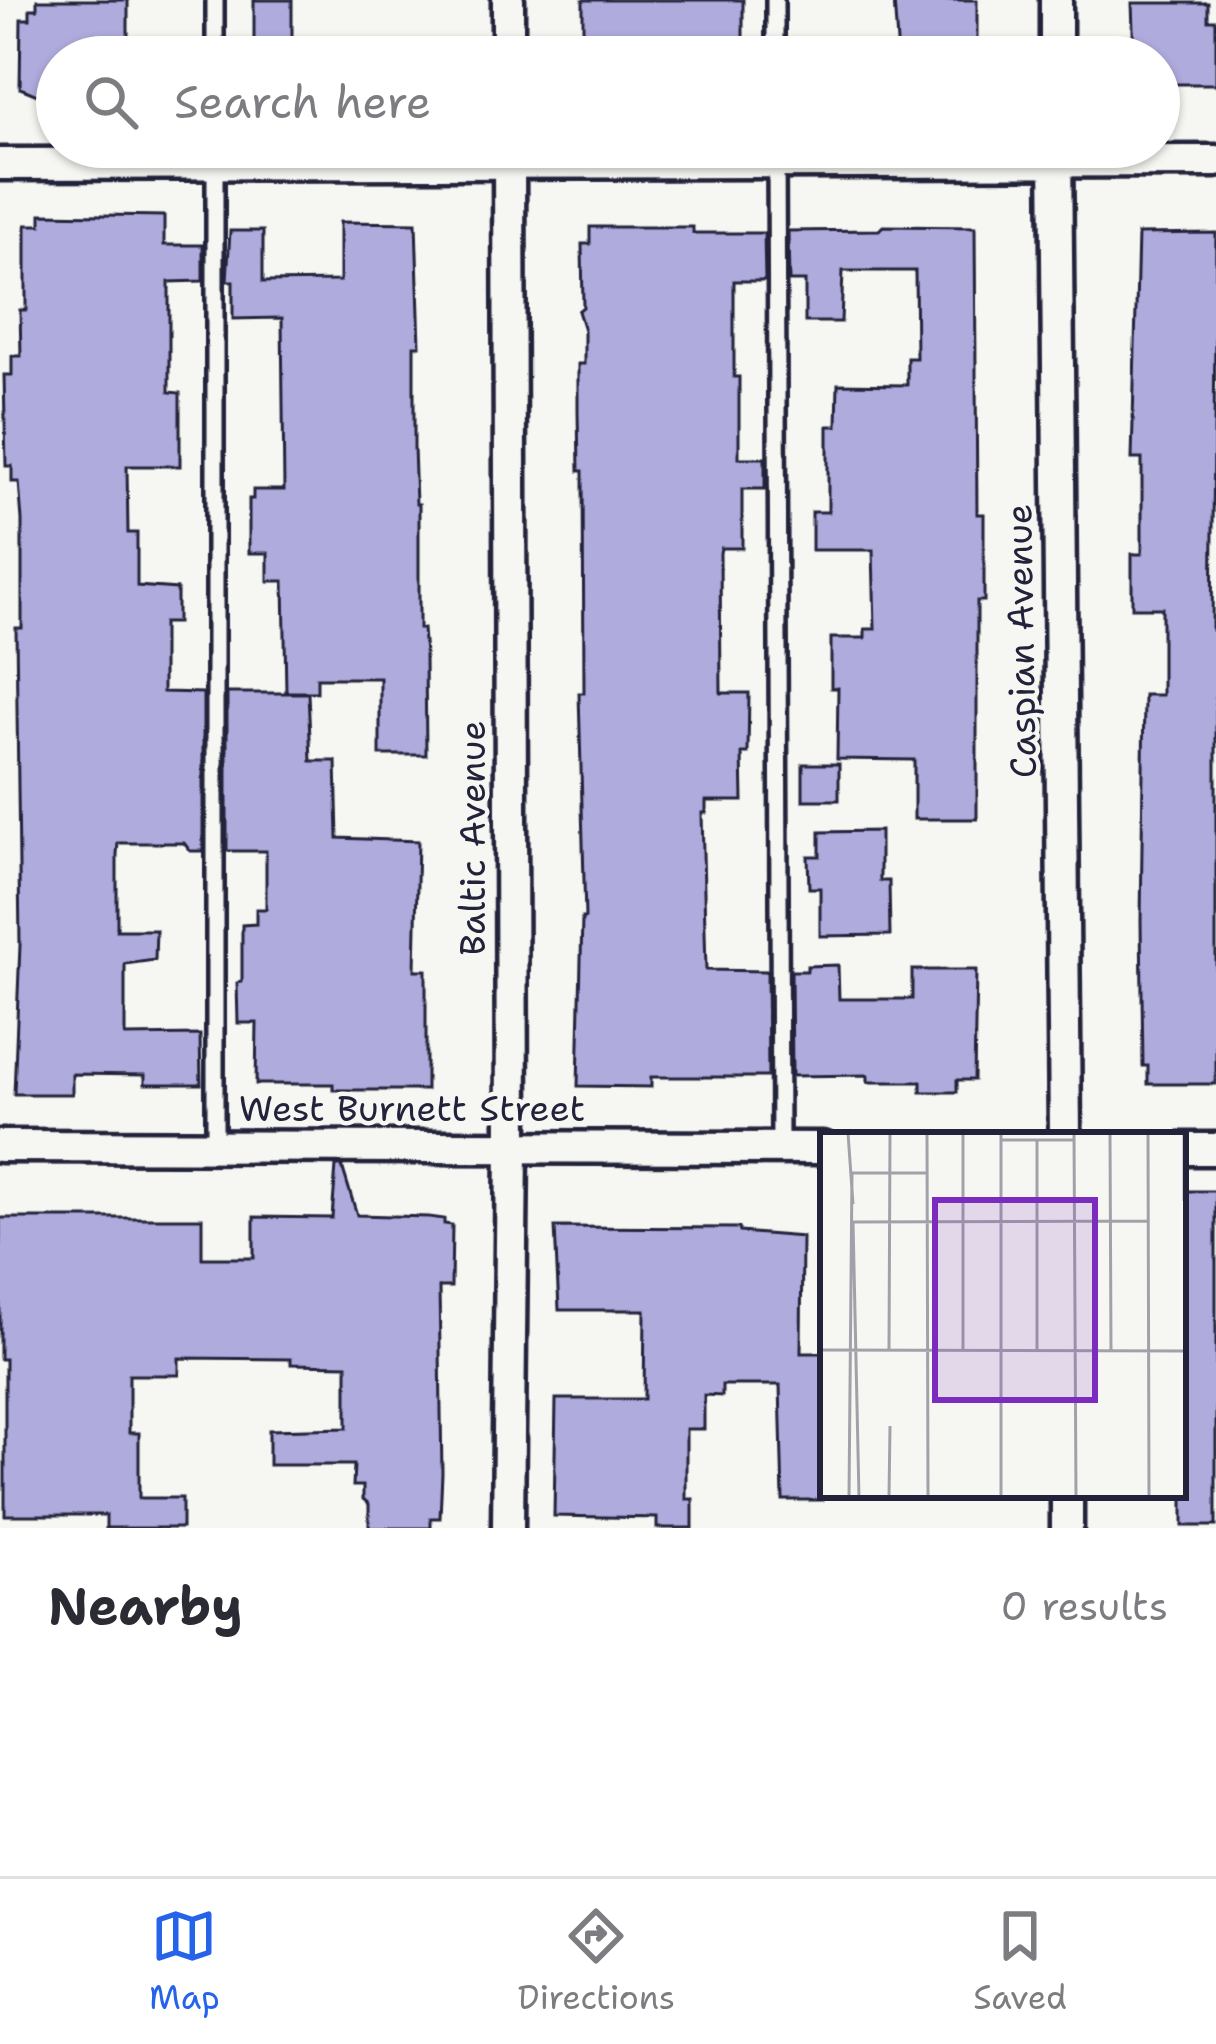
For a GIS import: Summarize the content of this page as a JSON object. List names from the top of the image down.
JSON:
{
  "streets": {
    "street": ["Caspian Avenue", "Baltic Avenue", "West Burnett Street"]
  },
  "crossings": [
    ["Baltic Avenue", "West Burnett Street"]
  ],
  "page": {
    "search": "Search here",
    "heading": ["Nearby", "0 results"],
    "nav": ["Map", "Directions", "Saved"]
  }
}
